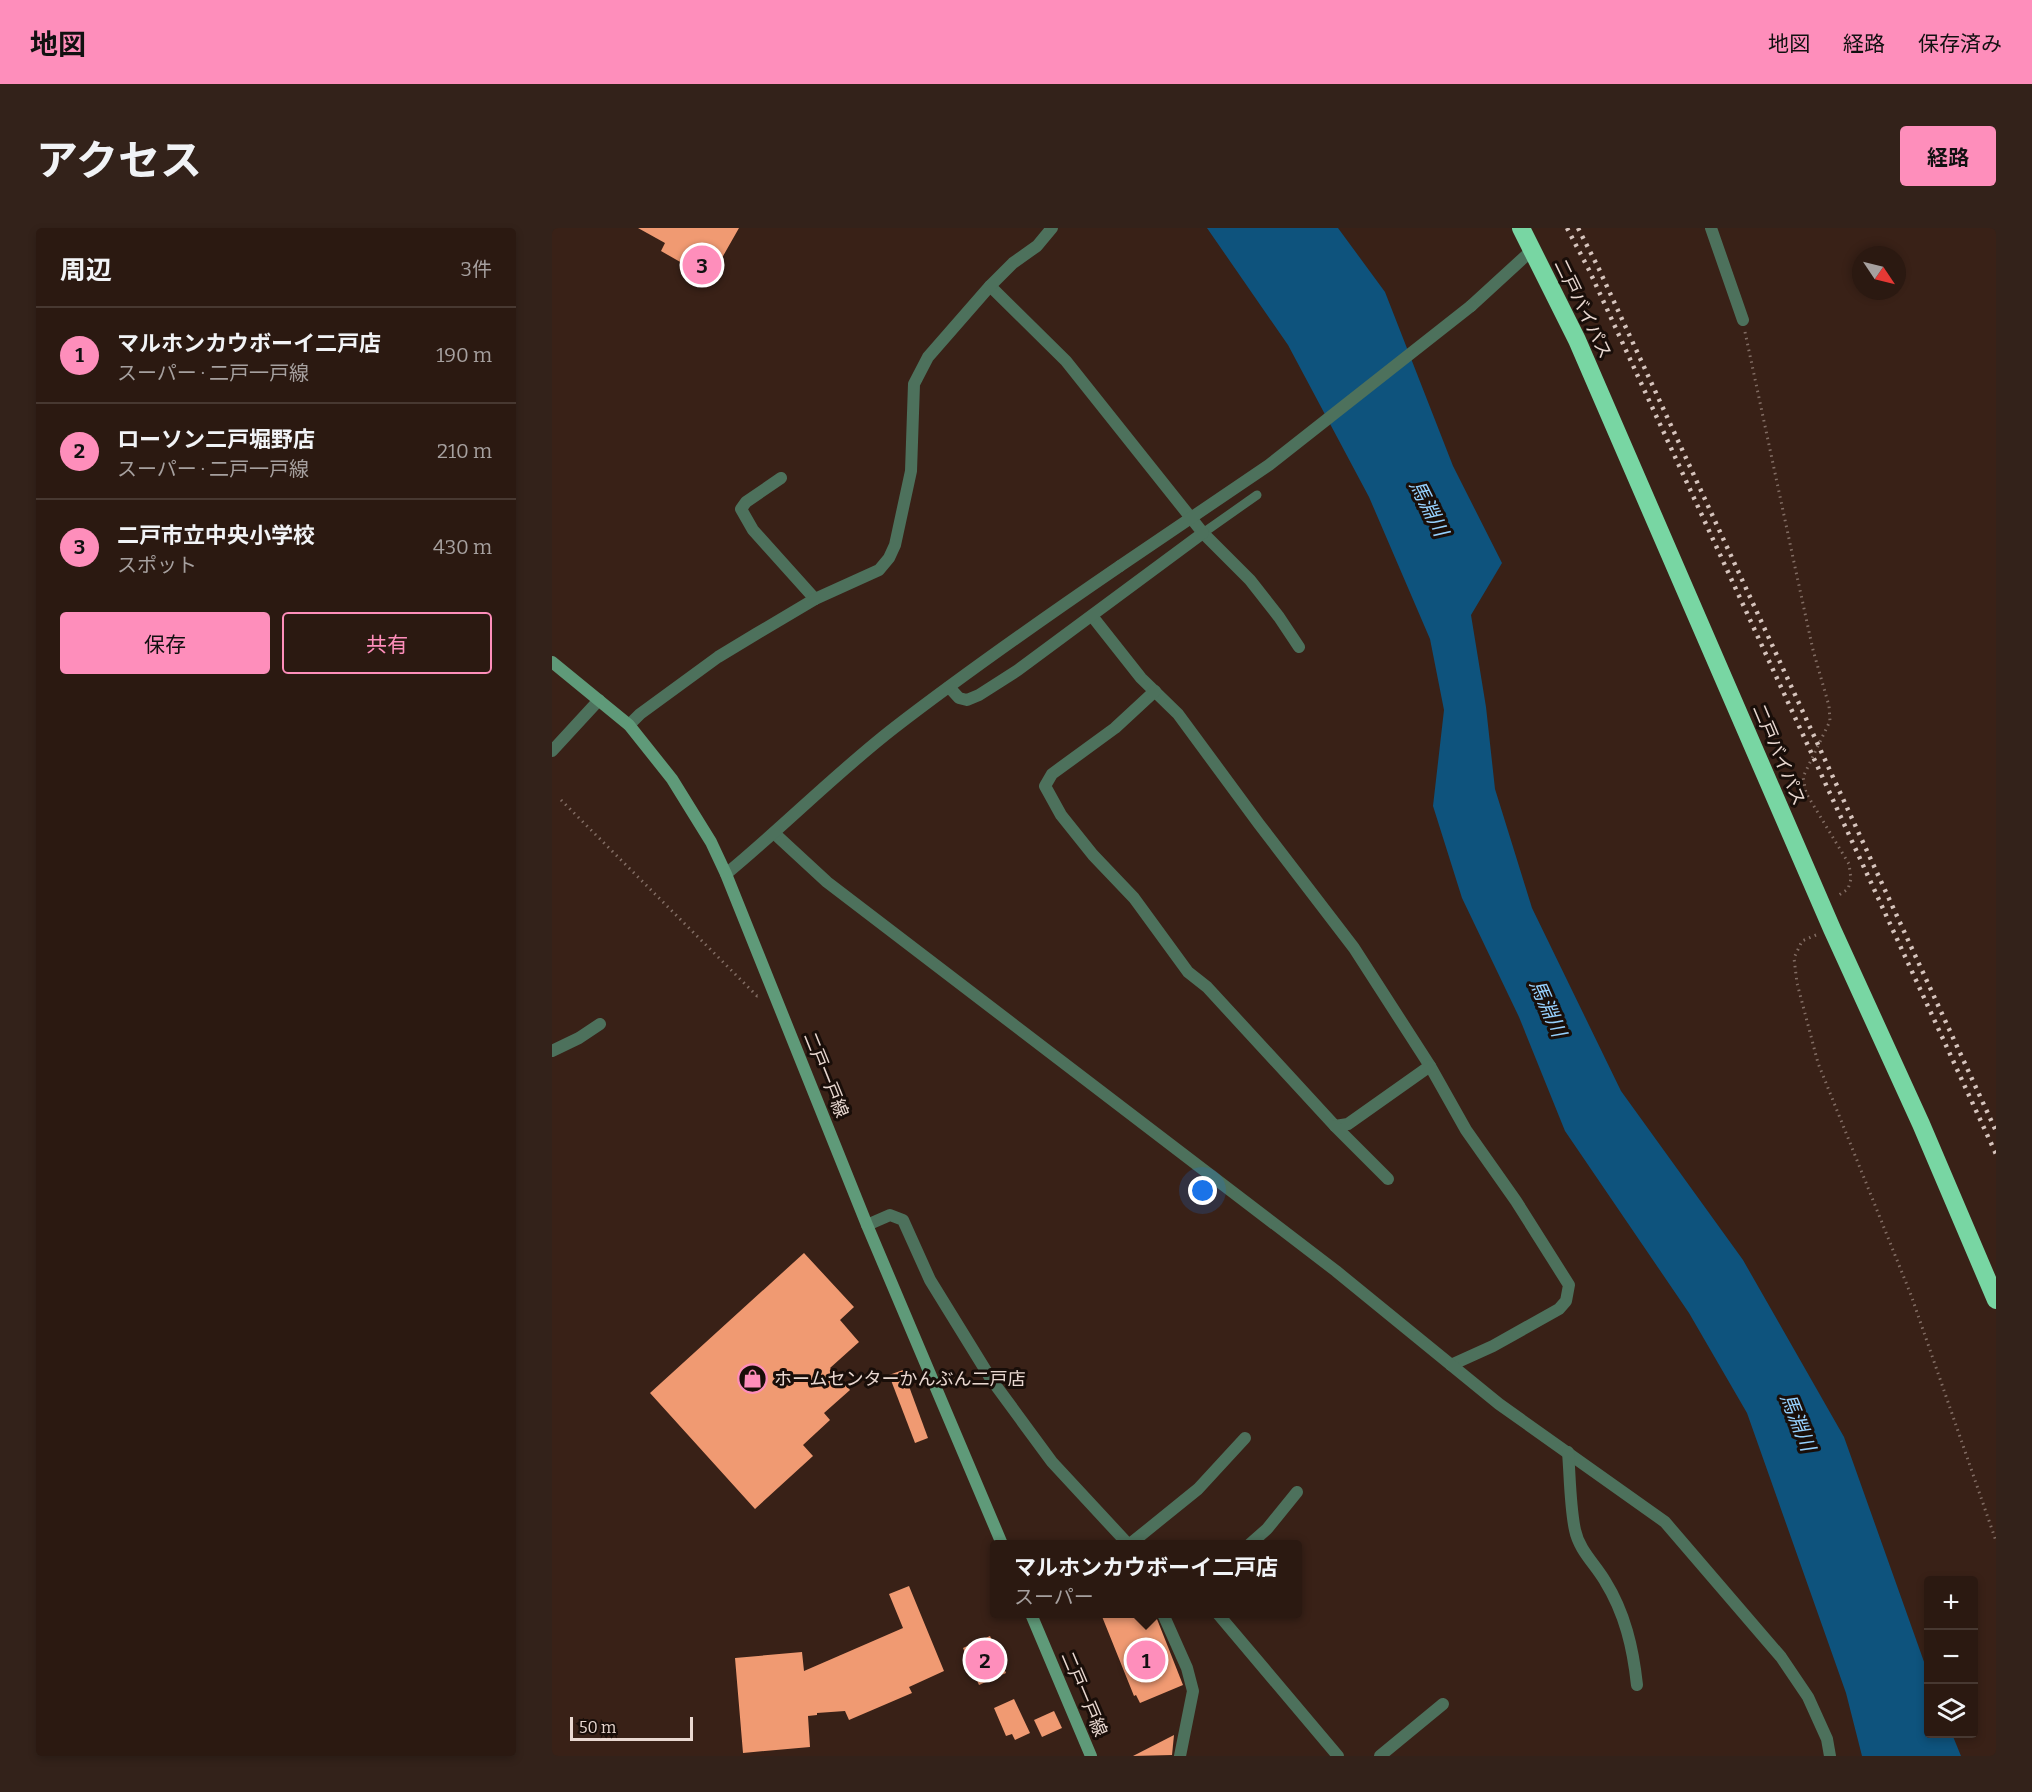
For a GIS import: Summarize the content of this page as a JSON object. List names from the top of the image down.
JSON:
{
  "streets": {
    "highway": ["二戸バイパス"],
    "main road": ["二戸一戸線"]
  },
  "water": ["馬淵川"],
  "places": {
    "shop": ["ホームセンターかんぶん二戸店"]
  },
  "scale_bar": "50 m",
  "north": "bottom right",
  "page": {
    "header": "地図",
    "nav": ["地図", "経路", "保存済み"],
    "title": "アクセス",
    "buttons": [
      "経路",
      ["保存", "共有"]
    ],
    "heading": ["周辺", "3件"],
    "pins": ["3", "1", "2"],
    "list": [
      {
        "mark": "1",
        "name": "マルホンカウボーイ二戸店",
        "note": "スーパー · 二戸一戸線",
        "value": "190 m"
      },
      {
        "mark": "2",
        "name": "ローソン二戸堀野店",
        "note": "スーパー · 二戸一戸線",
        "value": "210 m"
      },
      {
        "mark": "3",
        "name": "二戸市立中央小学校",
        "note": "スポット",
        "value": "430 m"
      }
    ],
    "popup": ["マルホンカウボーイ二戸店", "スーパー"],
    "map_buttons": ["+", "−"],
    "scale": "50 m"
  }
}
